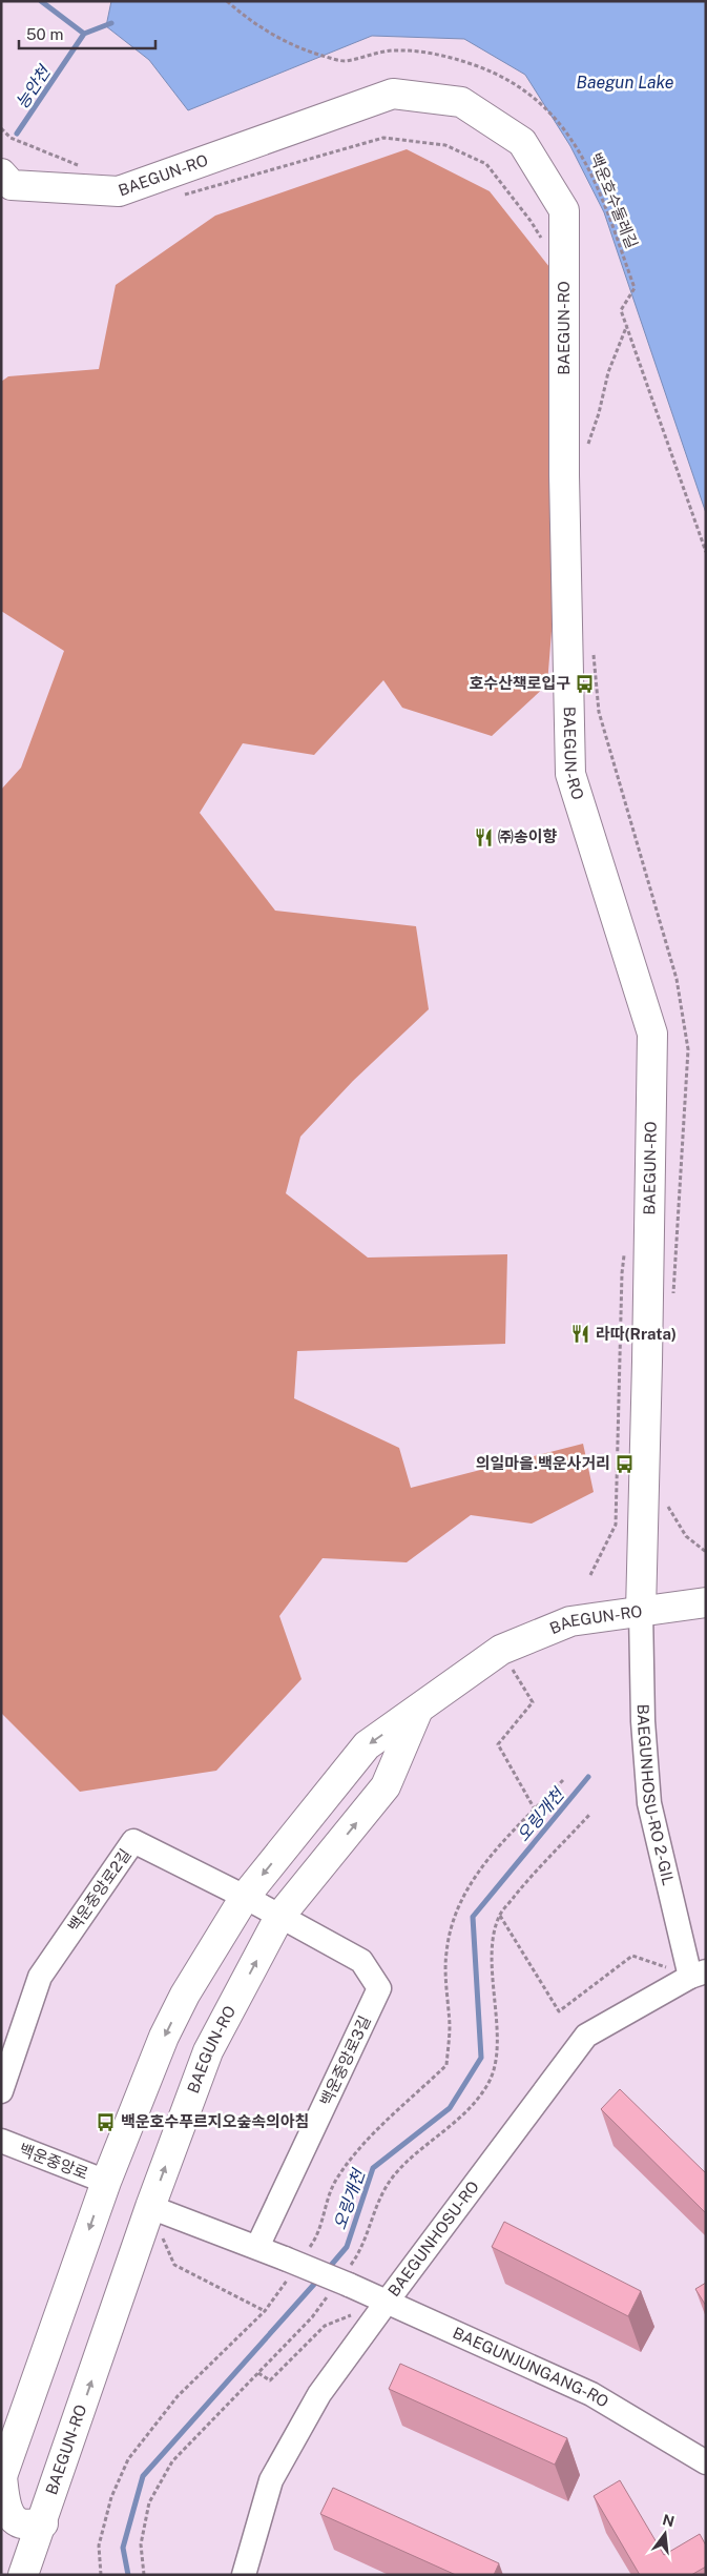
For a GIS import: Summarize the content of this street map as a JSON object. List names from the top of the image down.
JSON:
{
  "streets": {
    "main road": ["BAEGUN-RO"],
    "street": [
      "BAEGUNHOSU-RO 2-GIL",
      "백운중앙로2길",
      "백운중앙로3길",
      "백운중앙로",
      "BAEGUNHOSU-RO",
      "BAEGUNJUNGANG-RO"
    ],
    "path": ["백운호수둘레길"]
  },
  "crossings": [
    ["BAEGUN-RO", "BAEGUNHOSU-RO 2-GIL"],
    ["BAEGUN-RO", "백운중앙로2길"],
    ["BAEGUN-RO", "백운중앙로3길"],
    ["BAEGUN-RO", "백운중앙로"],
    ["BAEGUNHOSU-RO 2-GIL", "BAEGUNHOSU-RO"],
    ["백운중앙로2길", "백운중앙로3길"],
    ["BAEGUNHOSU-RO", "BAEGUNJUNGANG-RO"]
  ],
  "water": ["Baegun Lake", "능안천", "오링개천"],
  "places": {
    "bus stop": ["호수산책로입구", "의일마을.백운사거리", "백운호수푸르지오숲속의아침"],
    "restaurant": ["㈜송이향", "라따(Rrata)"]
  },
  "scale_bar": "50 m",
  "north": "top"
}
